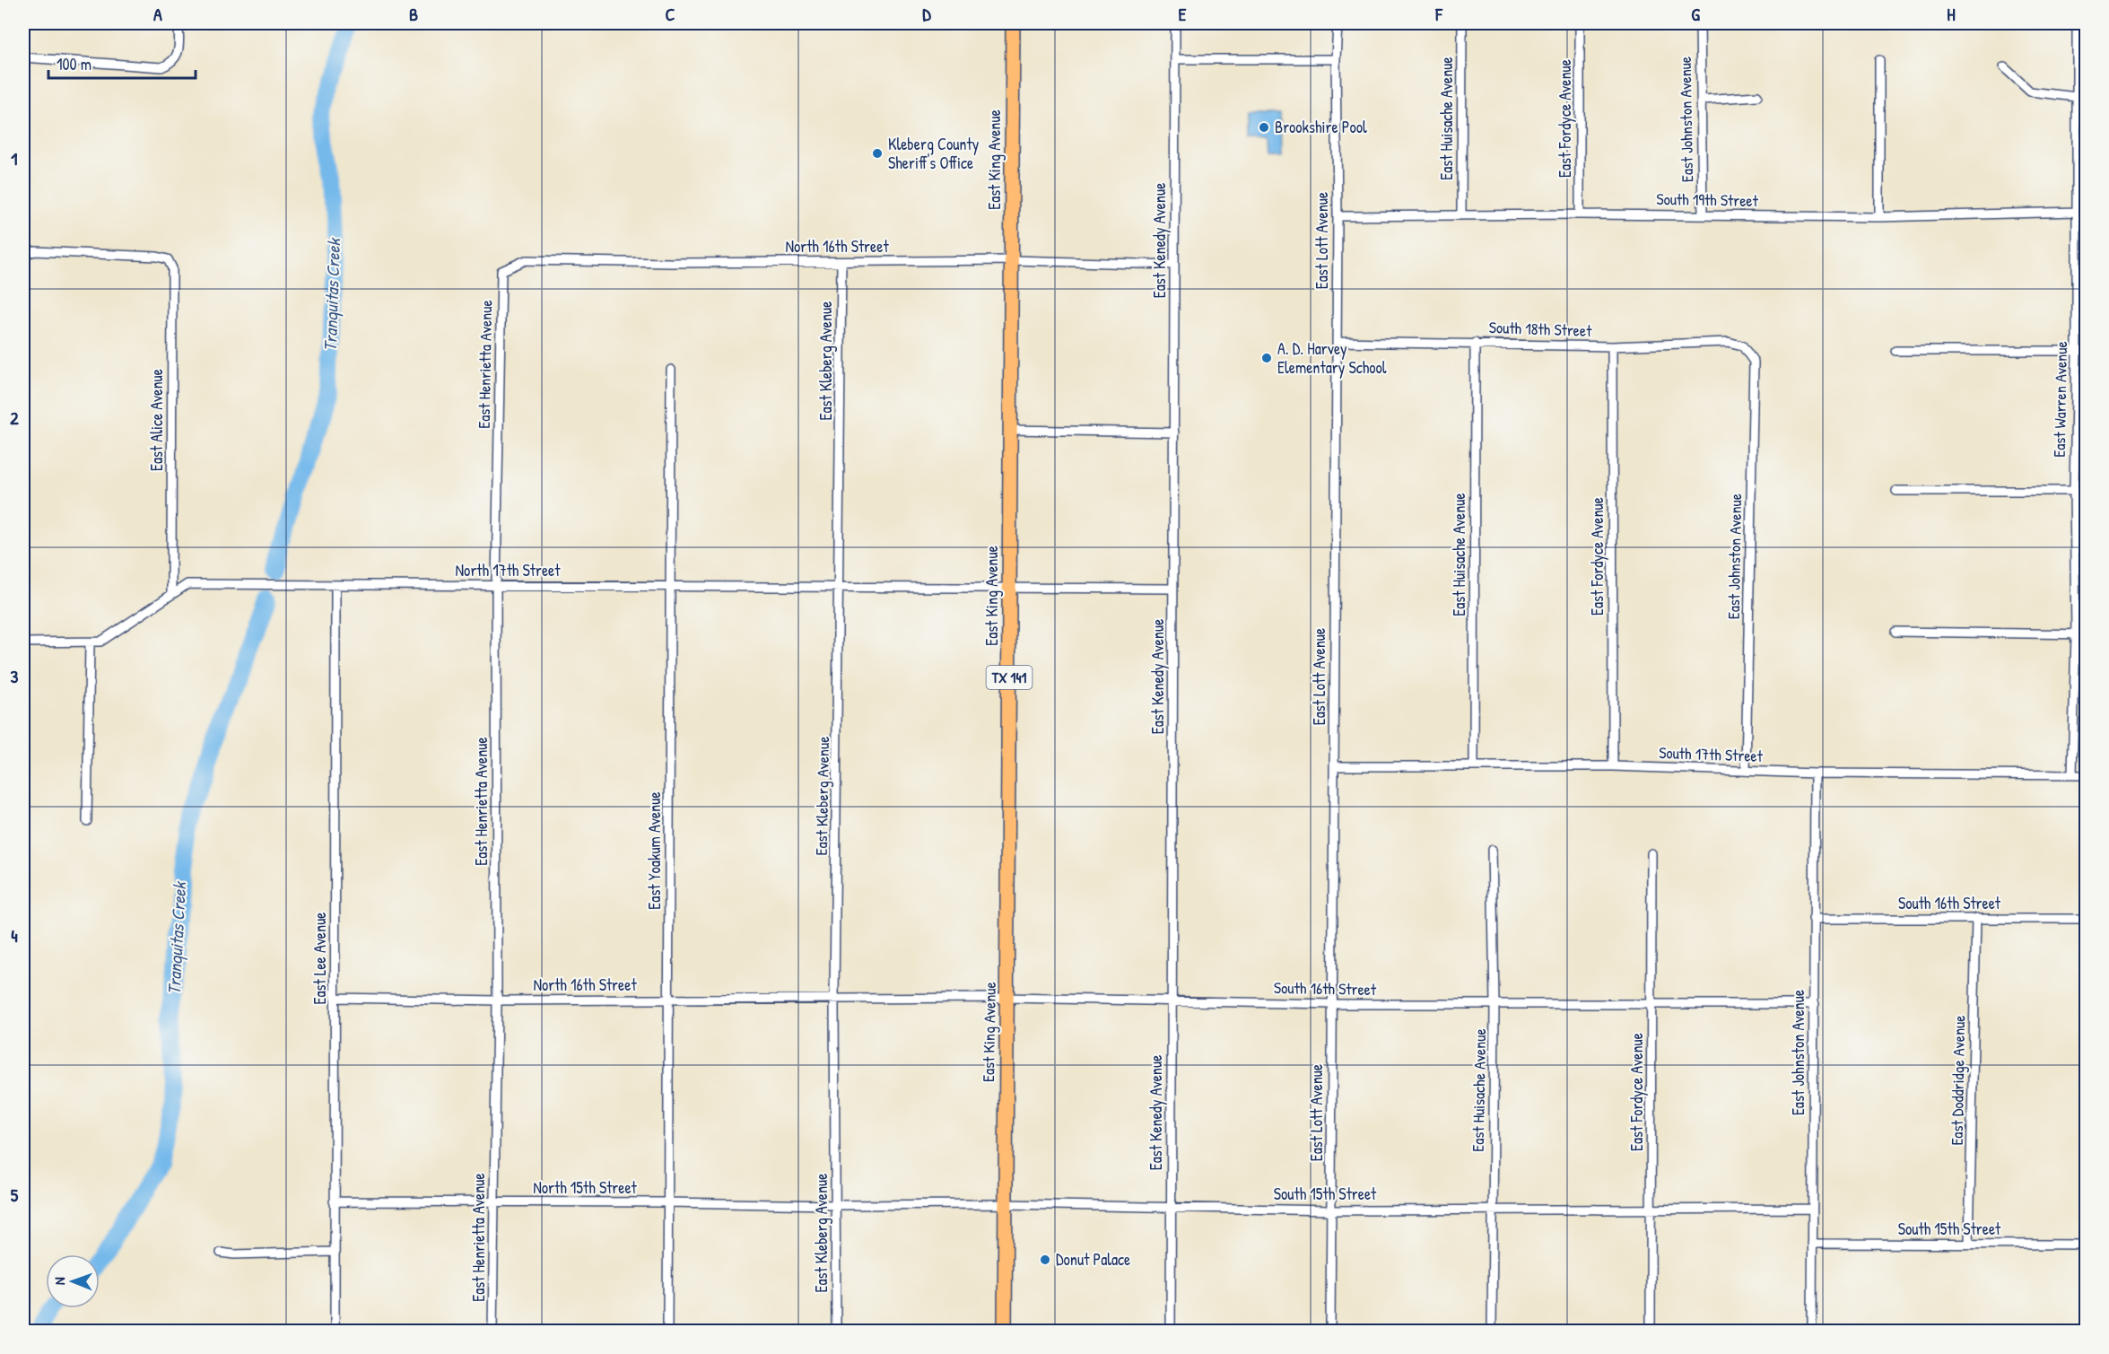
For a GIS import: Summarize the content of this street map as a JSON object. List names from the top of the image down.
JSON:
{
  "streets": {
    "main road": ["East King Avenue", "TX 141"],
    "street": [
      "East Huisache Avenue",
      "East Fordyce Avenue",
      "East Johnston Avenue",
      "South 19th Street",
      "East Kenedy Avenue",
      "East Lott Avenue",
      "North 16th Street",
      "South 18th Street",
      "East Kleberg Avenue",
      "East Henrietta Avenue",
      "East Warren Avenue",
      "East Alice Avenue",
      "North 17th Street",
      "South 17th Street",
      "East Yoakum Avenue",
      "South 16th Street",
      "East Lee Avenue",
      "East Doddridge Avenue",
      "North 15th Street",
      "South 15th Street"
    ]
  },
  "crossings": [
    ["East Huisache Avenue", "South 19th Street"],
    ["East Huisache Avenue", "South 18th Street"],
    ["East Huisache Avenue", "South 17th Street"],
    ["East Huisache Avenue", "South 16th Street"],
    ["East Huisache Avenue", "South 15th Street"],
    ["East Fordyce Avenue", "South 19th Street"],
    ["East Fordyce Avenue", "South 18th Street"],
    ["East Fordyce Avenue", "South 17th Street"],
    ["East Fordyce Avenue", "South 16th Street"],
    ["East Fordyce Avenue", "South 15th Street"],
    ["East Johnston Avenue", "South 19th Street"],
    ["East Johnston Avenue", "South 18th Street"],
    ["East Johnston Avenue", "South 17th Street"],
    ["East Johnston Avenue", "South 16th Street"],
    ["East Johnston Avenue", "South 15th Street"],
    ["East King Avenue", "North 16th Street"],
    ["East King Avenue", "North 17th Street"],
    ["East King Avenue", "South 16th Street"],
    ["East King Avenue", "South 15th Street"],
    ["South 19th Street", "East Lott Avenue"],
    ["South 19th Street", "East Warren Avenue"],
    ["East Kenedy Avenue", "North 16th Street"],
    ["East Kenedy Avenue", "South 16th Street"],
    ["East Kenedy Avenue", "South 15th Street"],
    ["East Lott Avenue", "South 18th Street"],
    ["East Lott Avenue", "South 17th Street"],
    ["East Lott Avenue", "South 16th Street"],
    ["East Lott Avenue", "South 15th Street"],
    ["North 16th Street", "East Kleberg Avenue"],
    ["North 16th Street", "East Henrietta Avenue"],
    ["North 16th Street", "East Yoakum Avenue"],
    ["North 16th Street", "South 16th Street"],
    ["North 16th Street", "East Lee Avenue"],
    ["East Kleberg Avenue", "North 17th Street"],
    ["East Kleberg Avenue", "South 16th Street"],
    ["East Kleberg Avenue", "North 15th Street"],
    ["East Kleberg Avenue", "South 15th Street"],
    ["East Henrietta Avenue", "North 17th Street"],
    ["East Henrietta Avenue", "North 15th Street"],
    ["East Warren Avenue", "South 17th Street"],
    ["East Alice Avenue", "North 17th Street"],
    ["North 17th Street", "East Yoakum Avenue"],
    ["North 17th Street", "East Lee Avenue"],
    ["East Yoakum Avenue", "North 15th Street"],
    ["South 16th Street", "East Doddridge Avenue"],
    ["East Lee Avenue", "North 15th Street"],
    ["East Doddridge Avenue", "South 15th Street"],
    ["North 15th Street", "South 15th Street"]
  ],
  "water": ["Tranquitas Creek"],
  "places": [
    "Brookshire Pool",
    "Kleberg County Sheriff's Office",
    "A. D. Harvey Elementary School",
    "Donut Palace"
  ],
  "scale_bar": "100 m",
  "north": "left",
  "grid": {
    "columns": [
      "A",
      "B",
      "C",
      "D",
      "E",
      "F",
      "G",
      "H"
    ],
    "rows": [
      "1",
      "2",
      "3",
      "4",
      "5"
    ]
  }
}
